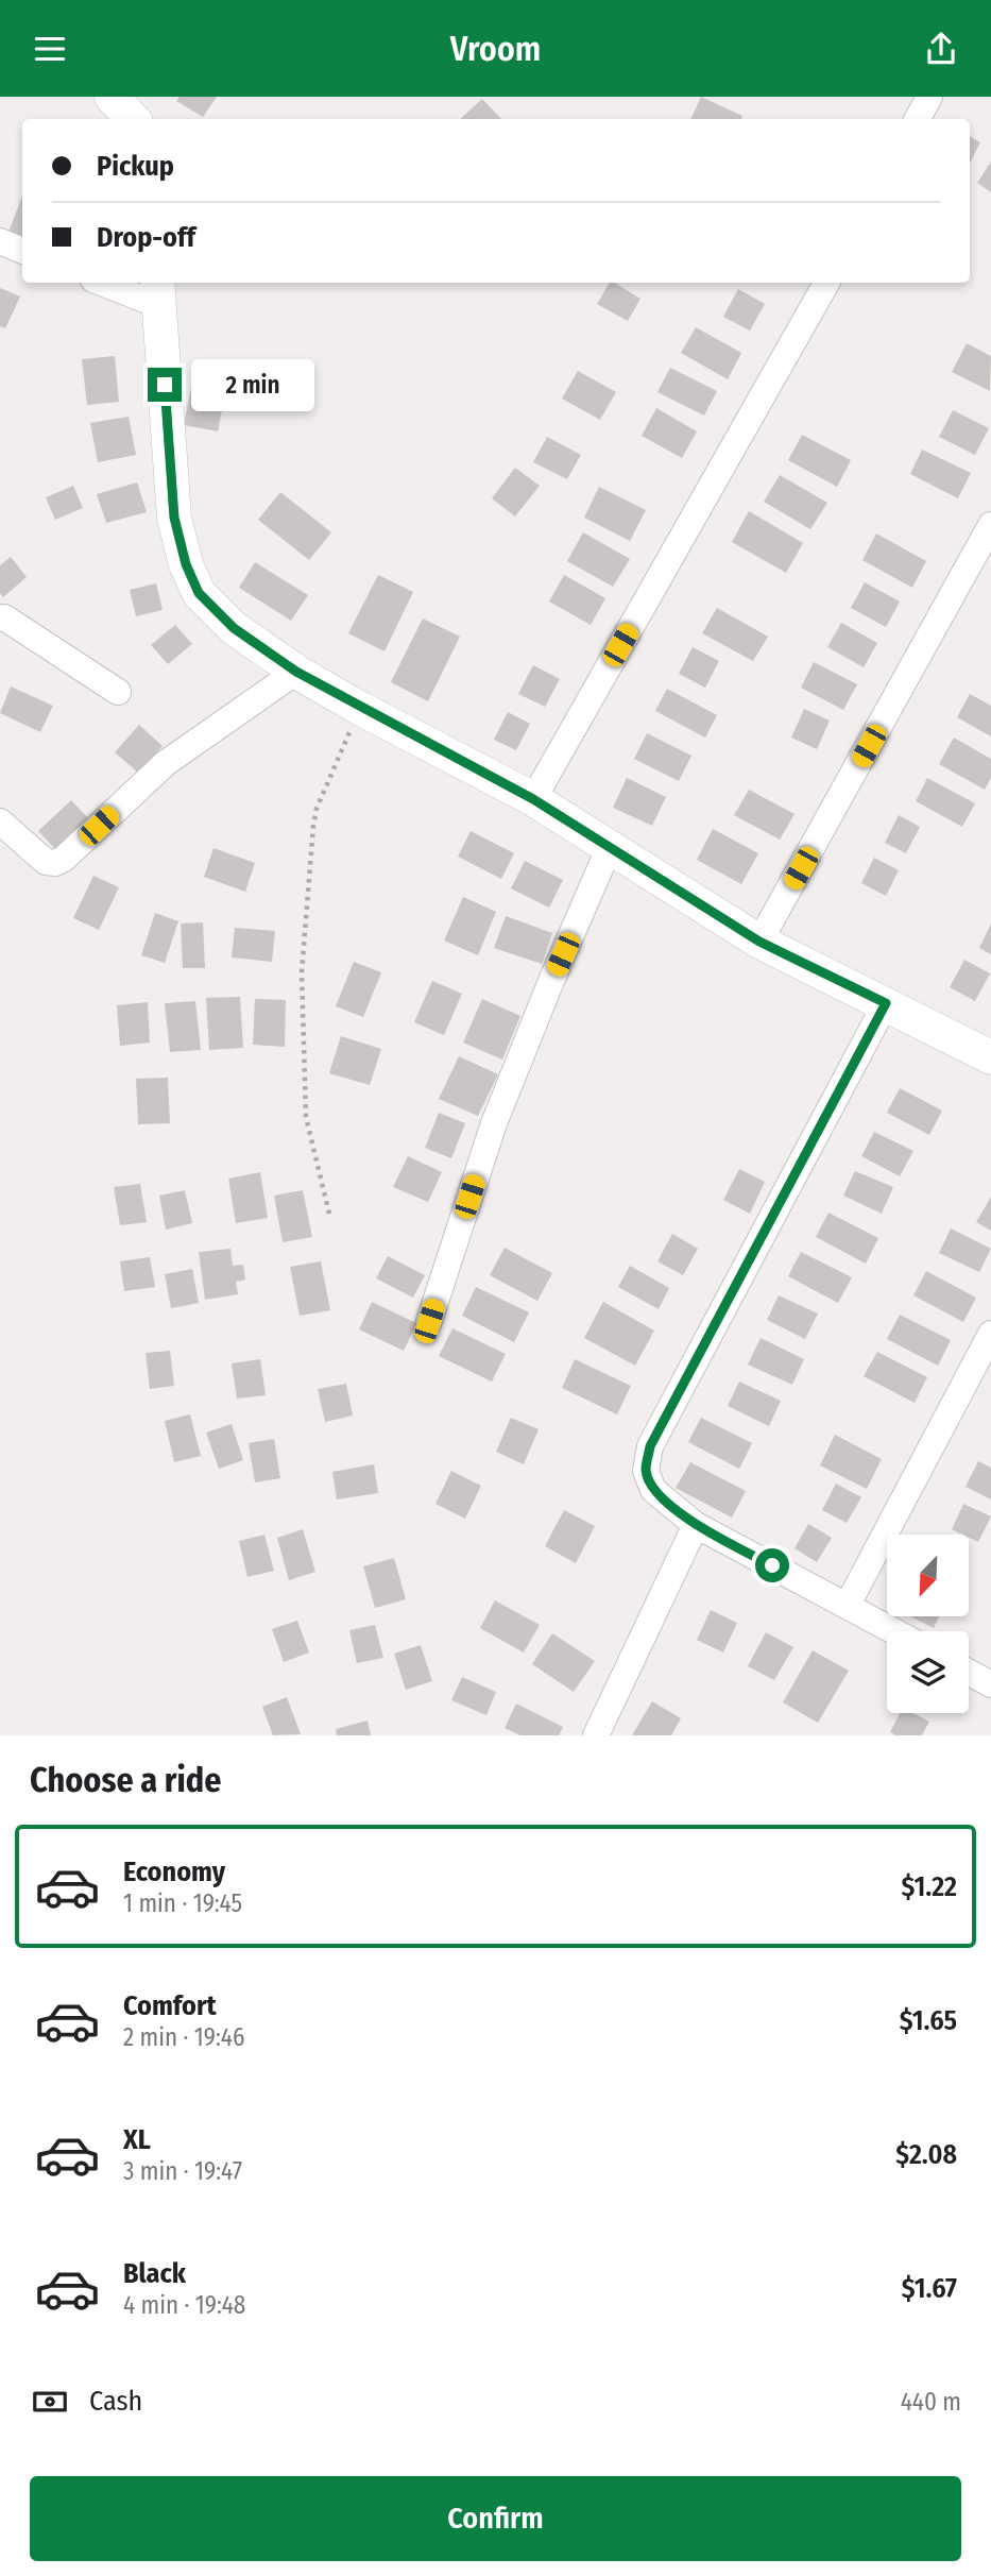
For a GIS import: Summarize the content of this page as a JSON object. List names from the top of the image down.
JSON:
{
  "north": "bottom left",
  "page": {
    "header": "Vroom",
    "banner": ["Pickup", "Drop-off"],
    "bubble": "2 min",
    "heading": "Choose a ride",
    "list": [
      {
        "name": "Economy",
        "note": "1 min · 19:45",
        "value": "$1.22"
      },
      {
        "name": "Comfort",
        "note": "2 min · 19:46",
        "value": "$1.65"
      },
      {
        "name": "XL",
        "note": "3 min · 19:47",
        "value": "$2.08"
      },
      {
        "name": "Black",
        "note": "4 min · 19:48",
        "value": "$1.67"
      }
    ],
    "pay": ["Cash", "440 m"],
    "buttons": "Confirm"
  }
}
